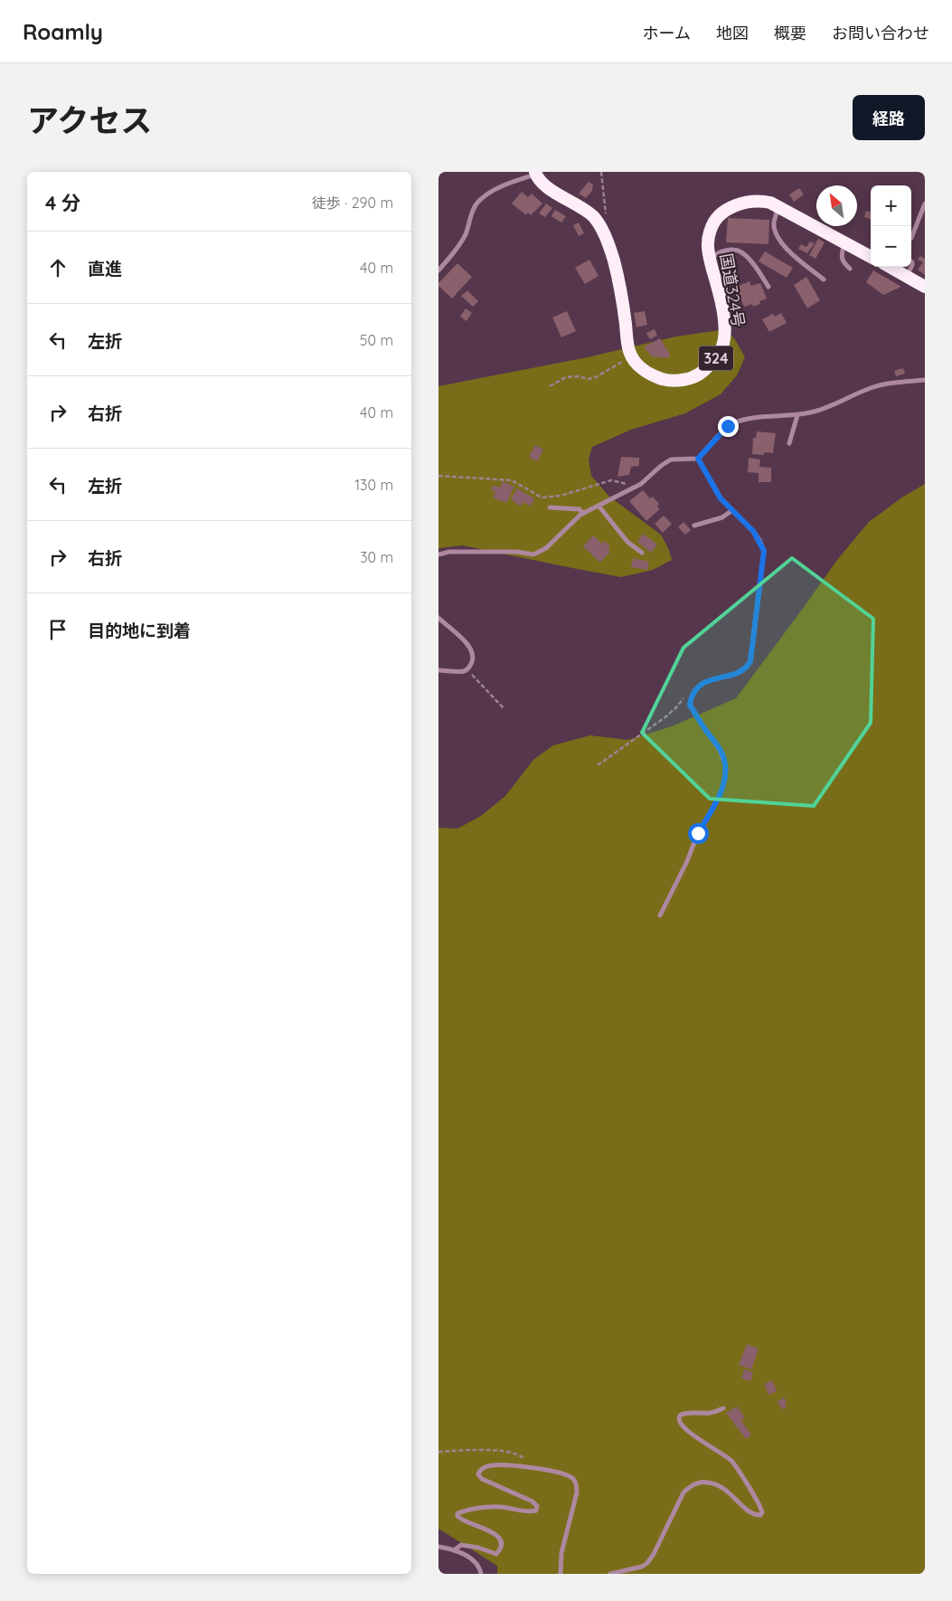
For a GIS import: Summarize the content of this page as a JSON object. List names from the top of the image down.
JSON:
{
  "streets": {
    "highway": ["国道324号", "324"]
  },
  "north": "top left",
  "page": {
    "header": "Roamly",
    "nav": [
      "ホーム",
      "地図",
      "概要",
      "お問い合わせ"
    ],
    "title": "アクセス",
    "buttons": "経路",
    "heading": ["4 分", "徒歩 · 290 m"],
    "map_buttons": ["+", "−"],
    "list": [
      ["直進", "40 m"],
      ["左折", "50 m"],
      ["右折", "40 m"],
      ["左折", "130 m"],
      ["右折", "30 m"],
      "目的地に到着"
    ]
  }
}
